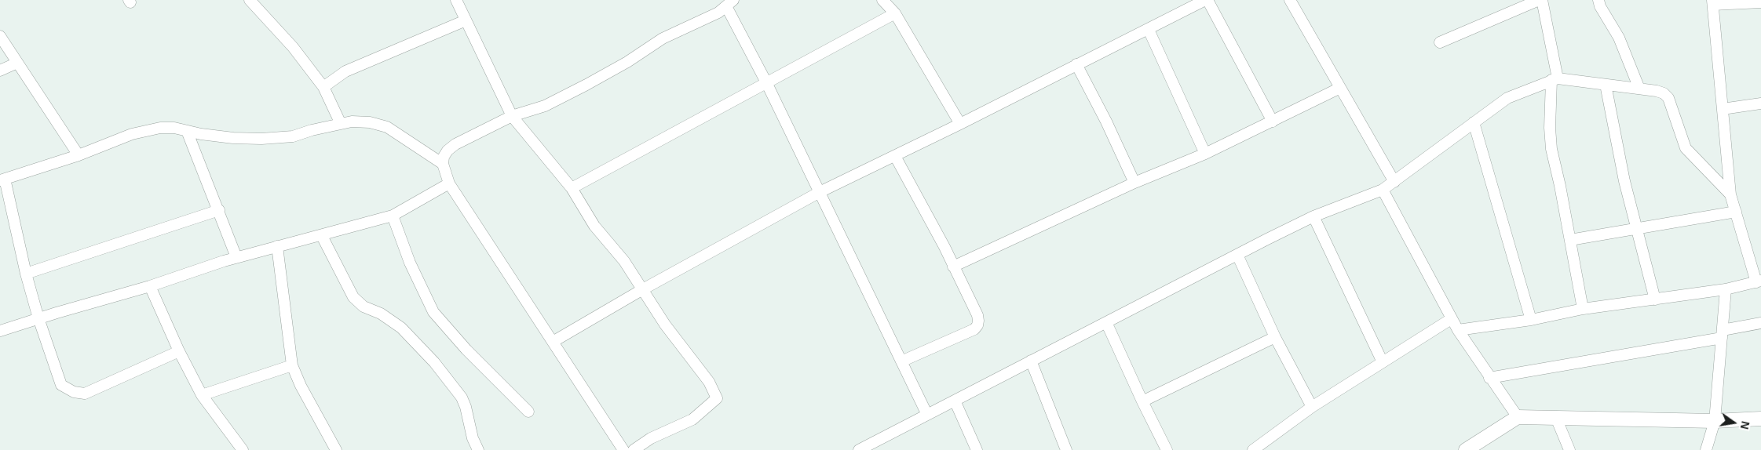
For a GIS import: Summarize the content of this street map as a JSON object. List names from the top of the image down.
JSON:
{
  "north": "right"
}
